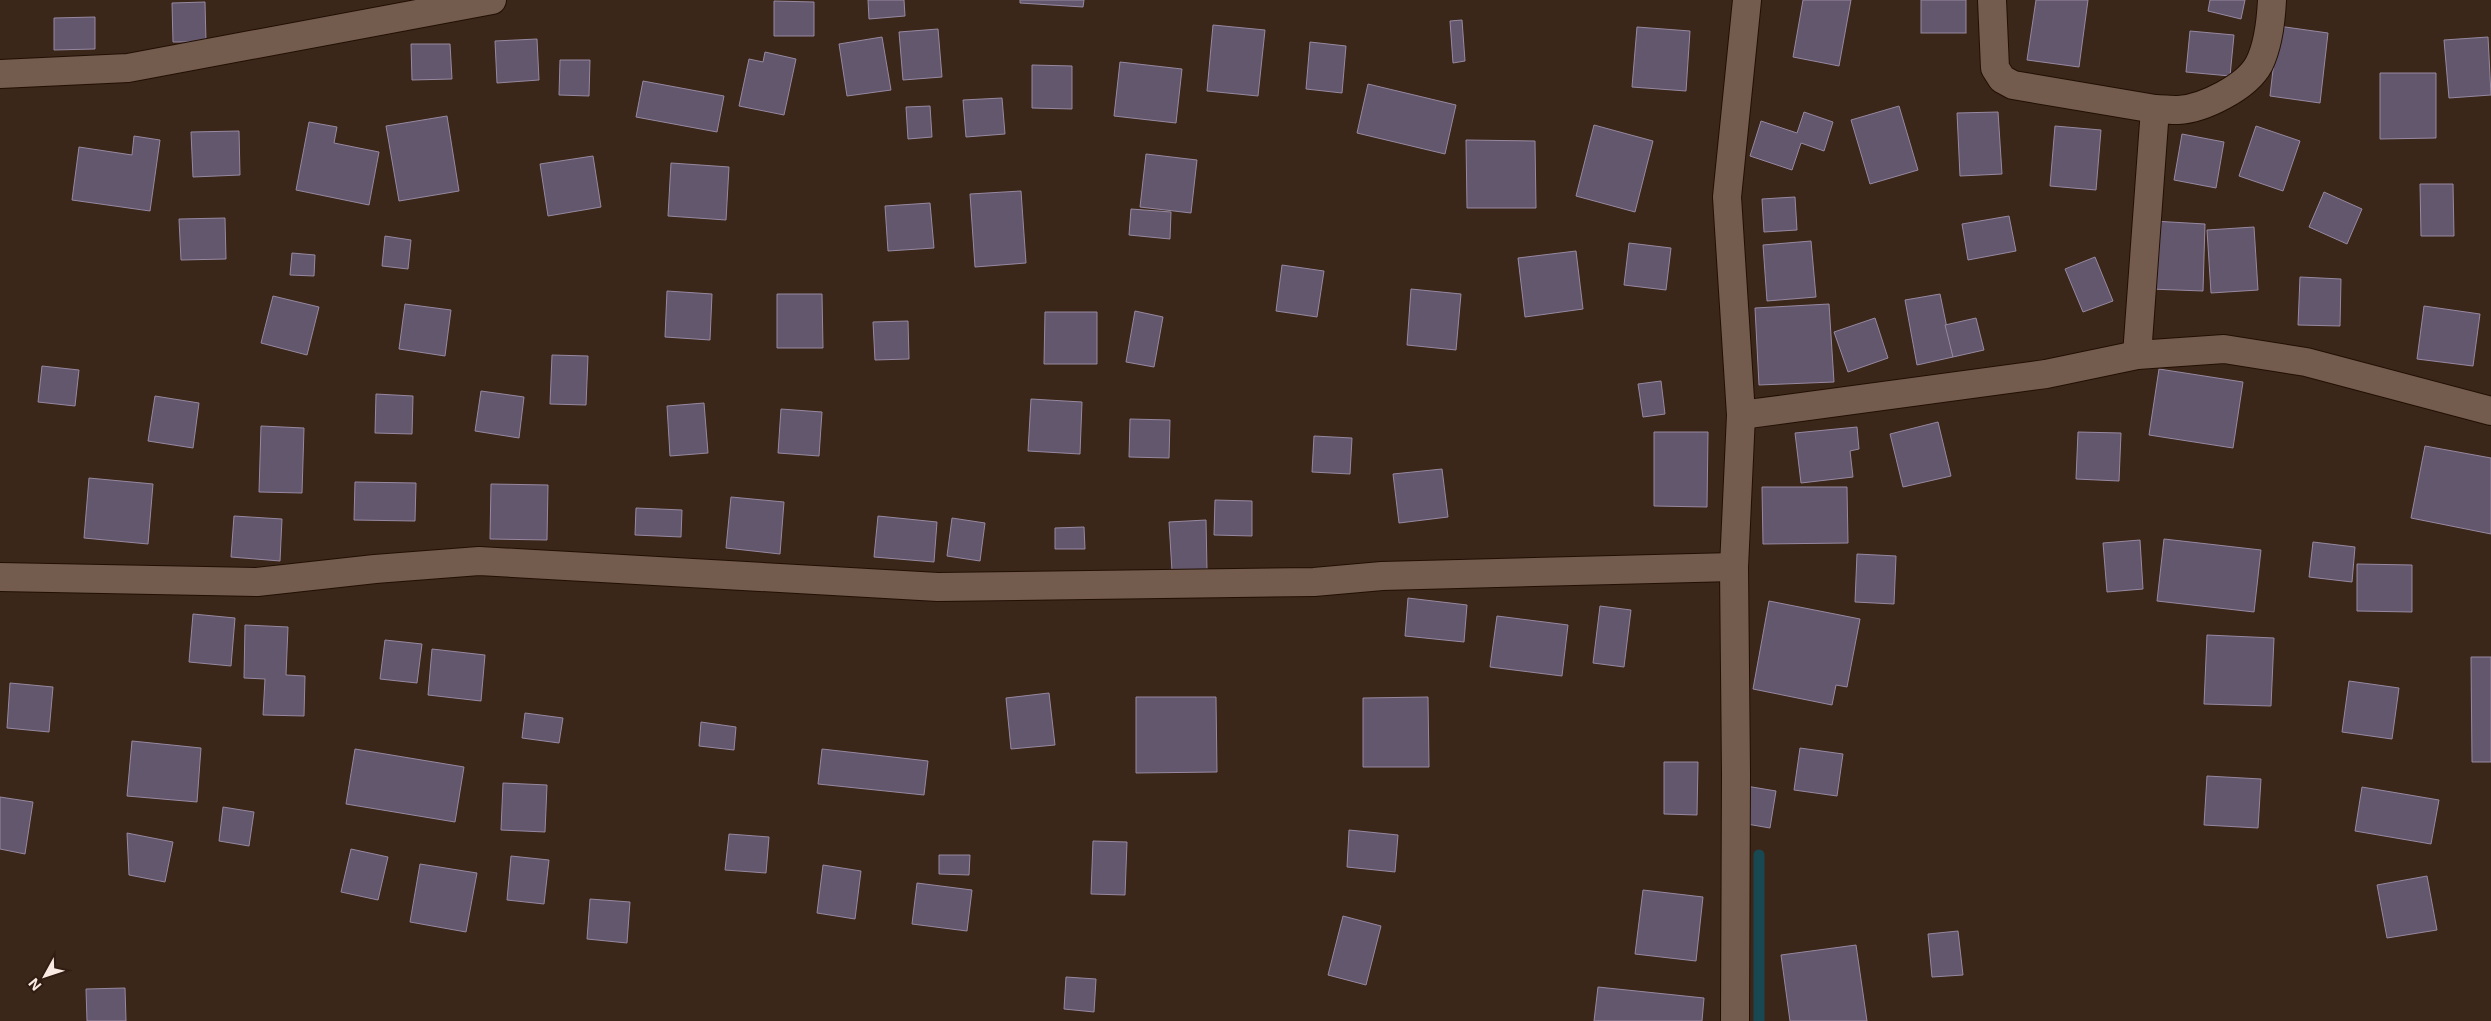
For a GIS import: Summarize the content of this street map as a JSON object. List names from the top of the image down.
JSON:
{
  "north": "bottom left"
}
